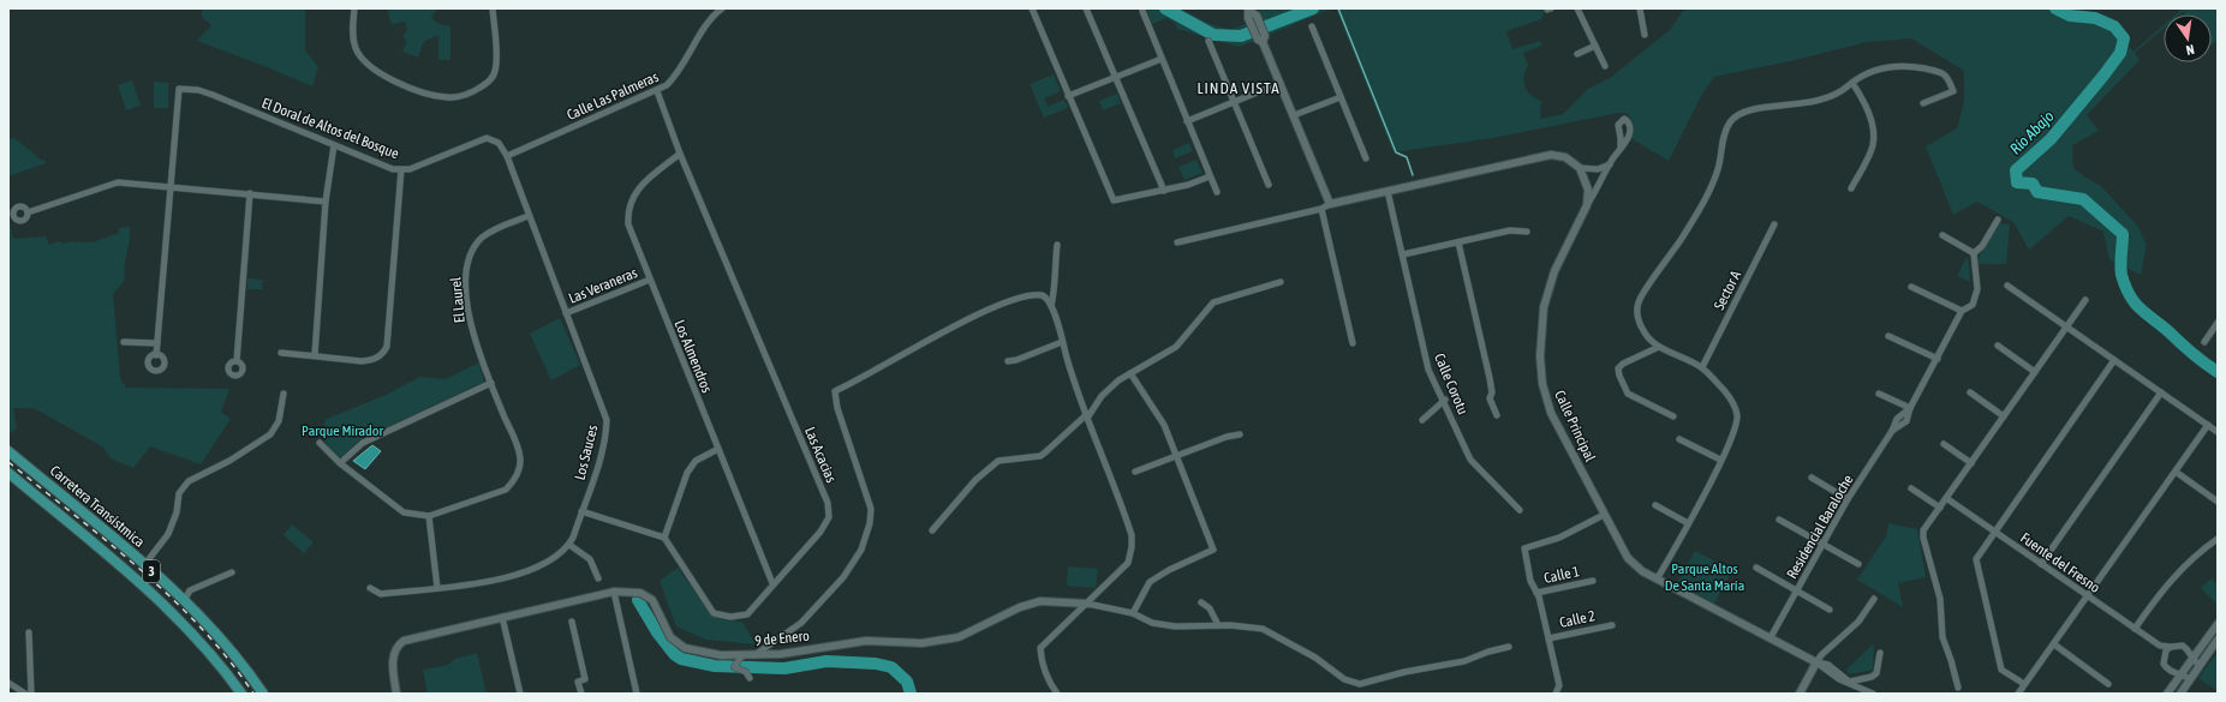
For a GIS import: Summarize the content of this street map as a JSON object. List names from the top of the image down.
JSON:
{
  "streets": {
    "main road": ["Carretera Transístmica", "3"],
    "street": [
      "Calle Las Palmeras",
      "El Doral de Altos del Bosque",
      "Las Veraneras",
      "Sector A",
      "El Laurel",
      "Los Almendros",
      "Calle Corotu",
      "Calle Principal",
      "Los Sauces",
      "Las Acacias",
      "Residencial Baraloche",
      "Fuente del Fresno",
      "Calle 1",
      "Calle 2",
      "9 de Enero"
    ]
  },
  "crossings": [
    ["Calle Las Palmeras", "Los Sauces"],
    ["Calle Las Palmeras", "Las Acacias"],
    ["El Doral de Altos del Bosque", "Los Sauces"],
    ["Las Veraneras", "Los Almendros"],
    ["Las Veraneras", "Los Sauces"],
    ["El Laurel", "Los Sauces"],
    ["Los Almendros", "Las Acacias"],
    ["Calle Principal", "Residencial Baraloche"]
  ],
  "districts": ["LINDA VISTA"],
  "water": ["Río Abajo"],
  "parks": ["Parque Mirador", "Parque Altos De Santa María"],
  "north": "bottom"
}
